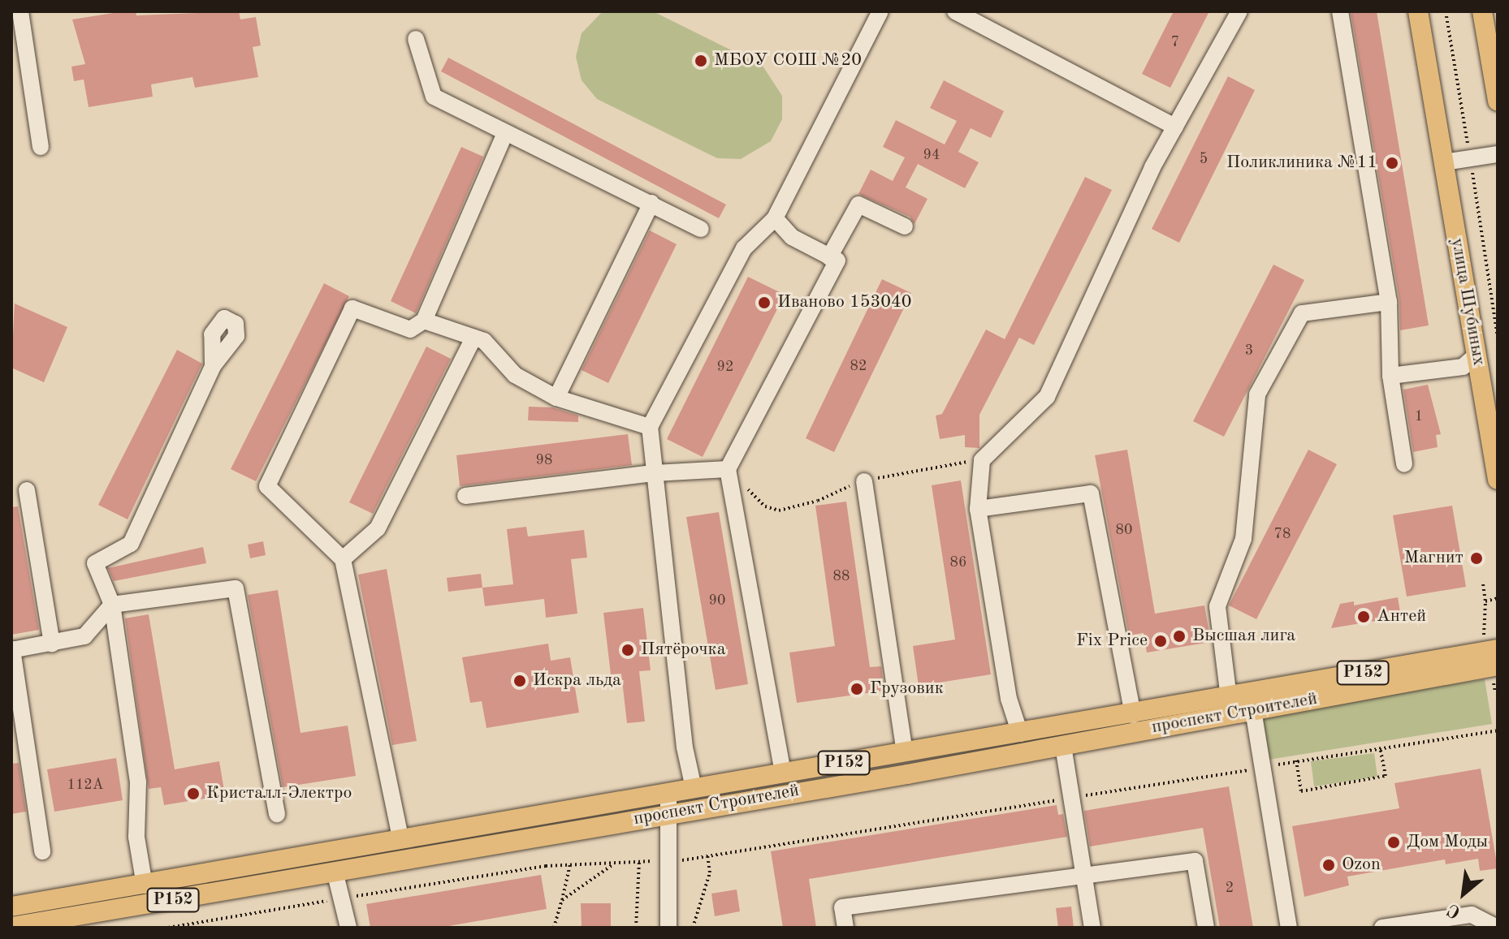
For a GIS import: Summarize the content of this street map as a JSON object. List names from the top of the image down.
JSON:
{
  "streets": {
    "main road": ["улица Шубиных", "Р152", "проспект Строителей"]
  },
  "places": [
    "МБОУ СОШ №20",
    "Поликлиника №11",
    "Иваново 153040",
    "Магнит",
    "Антей",
    "Высшая лига",
    "Fix Price",
    "Пятёрочка",
    "Искра льда",
    "Грузовик",
    "Кристалл-Электро",
    "Дом Моды",
    "Ozon"
  ],
  "house_numbers": [
    "7",
    "94",
    "5",
    "3",
    "82",
    "92",
    "1",
    "98",
    "80",
    "78",
    "86",
    "88",
    "90",
    "112А",
    "2"
  ],
  "north": "bottom left"
}
